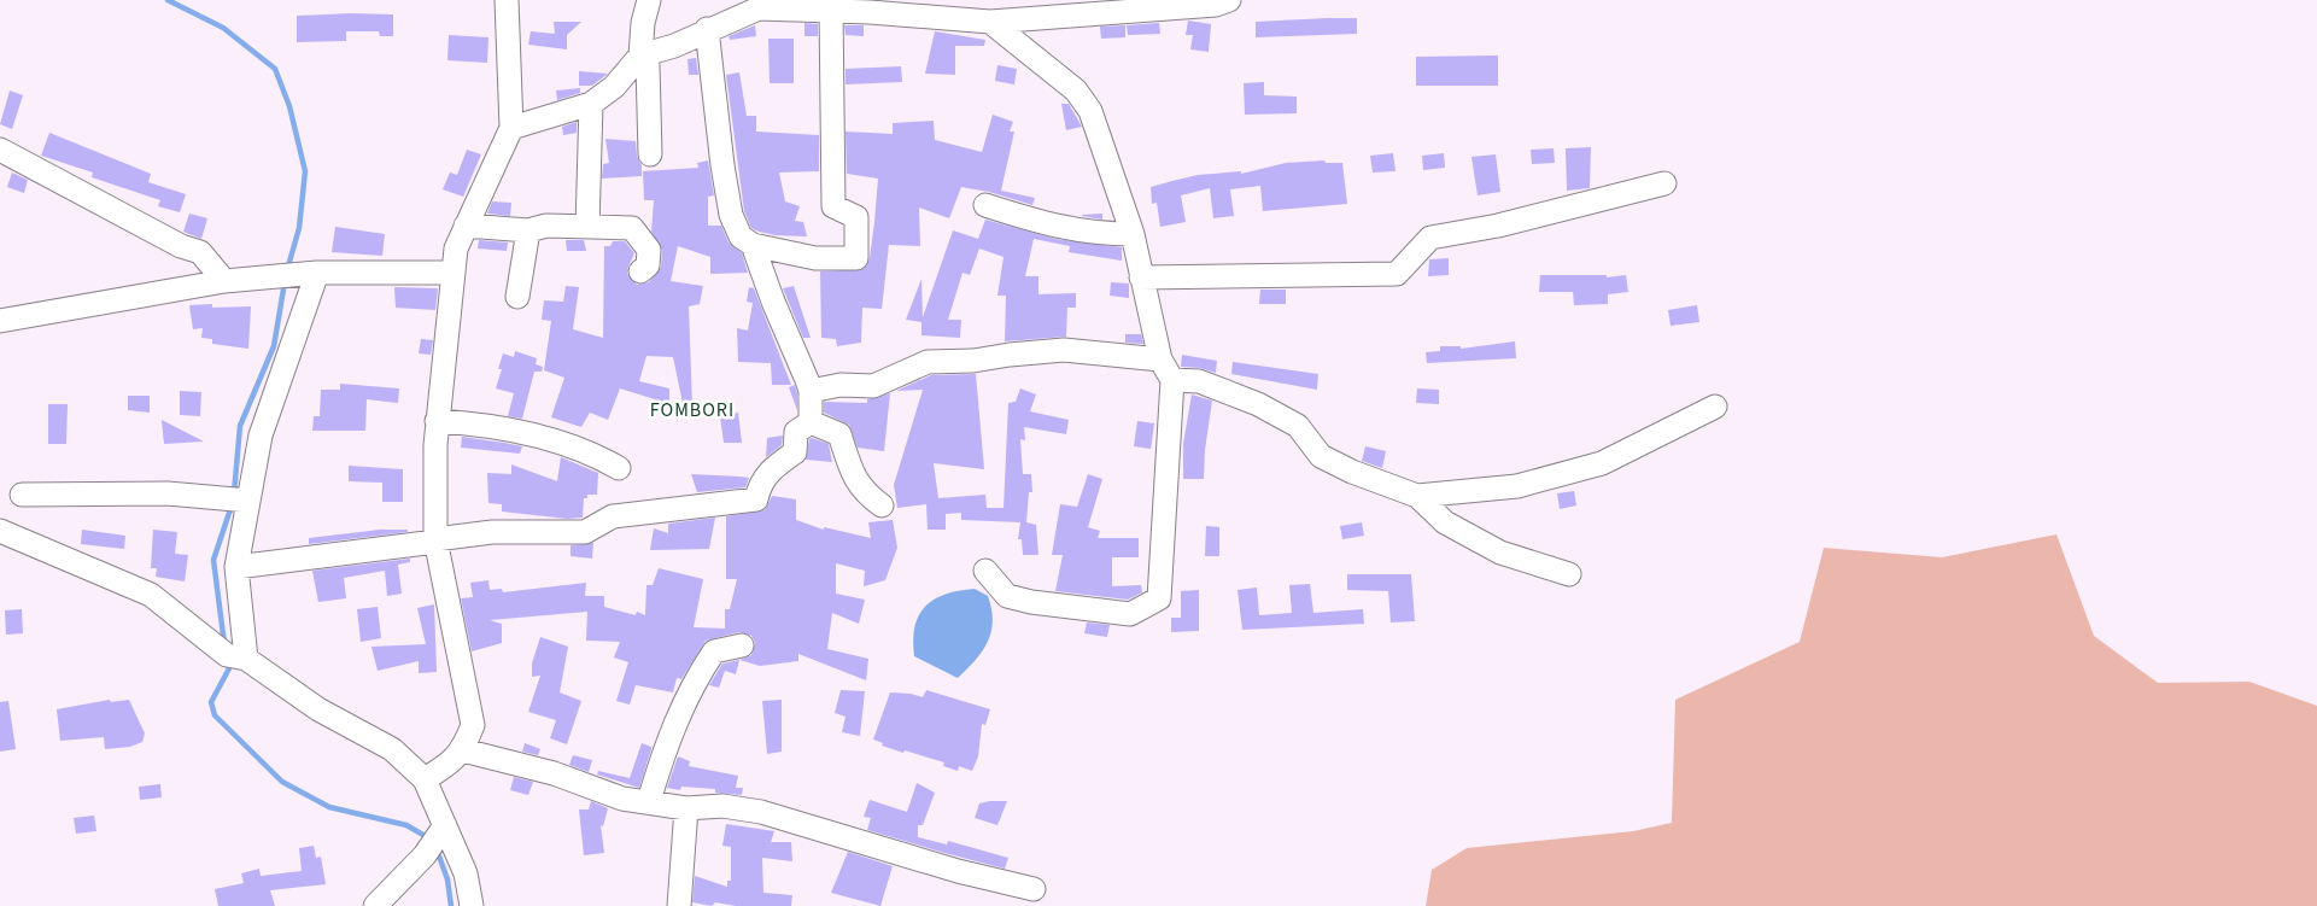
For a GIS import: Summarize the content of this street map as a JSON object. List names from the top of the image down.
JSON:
{
  "districts": ["FOMBORI"]
}
